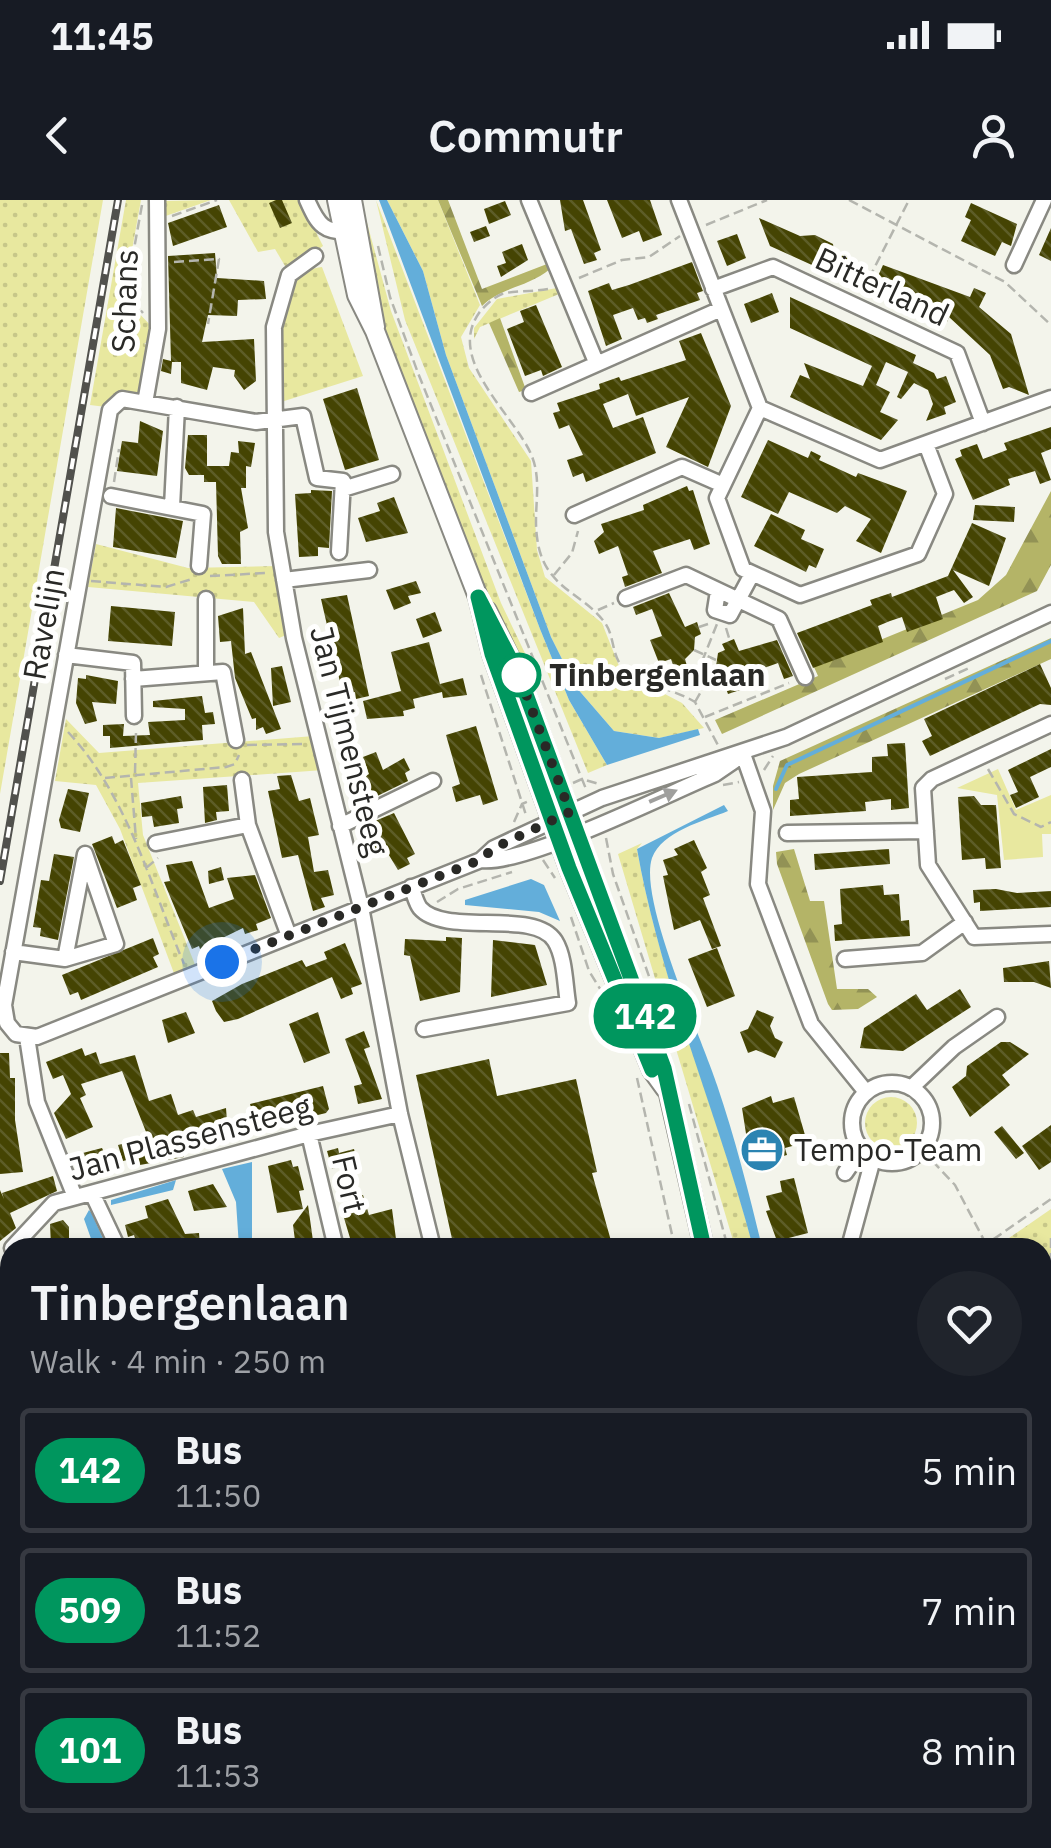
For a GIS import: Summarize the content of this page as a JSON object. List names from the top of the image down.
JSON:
{
  "streets": {
    "street": [
      "Bitterland",
      "Schans",
      "Ravelijn",
      "Jan Tijmensteeg",
      "Jan Plassensteeg",
      "Fort"
    ]
  },
  "crossings": [
    ["Schans", "Ravelijn"],
    ["Jan Tijmensteeg", "Jan Plassensteeg"],
    ["Jan Plassensteeg", "Fort"]
  ],
  "places": {
    "other": ["Tinbergenlaan"],
    "office": ["Tempo-Team"]
  },
  "lines": ["bus line 142"],
  "page": {
    "status": "11:45",
    "header": "Commutr",
    "on_map": "142",
    "heading": ["Tinbergenlaan", "Walk · 4 min · 250 m"],
    "list": [
      {
        "mark": "142",
        "name": "Bus",
        "note": "11:50",
        "value": "5 min"
      },
      {
        "mark": "509",
        "name": "Bus",
        "note": "11:52",
        "value": "7 min"
      },
      {
        "mark": "101",
        "name": "Bus",
        "note": "11:53",
        "value": "8 min"
      }
    ]
  }
}
